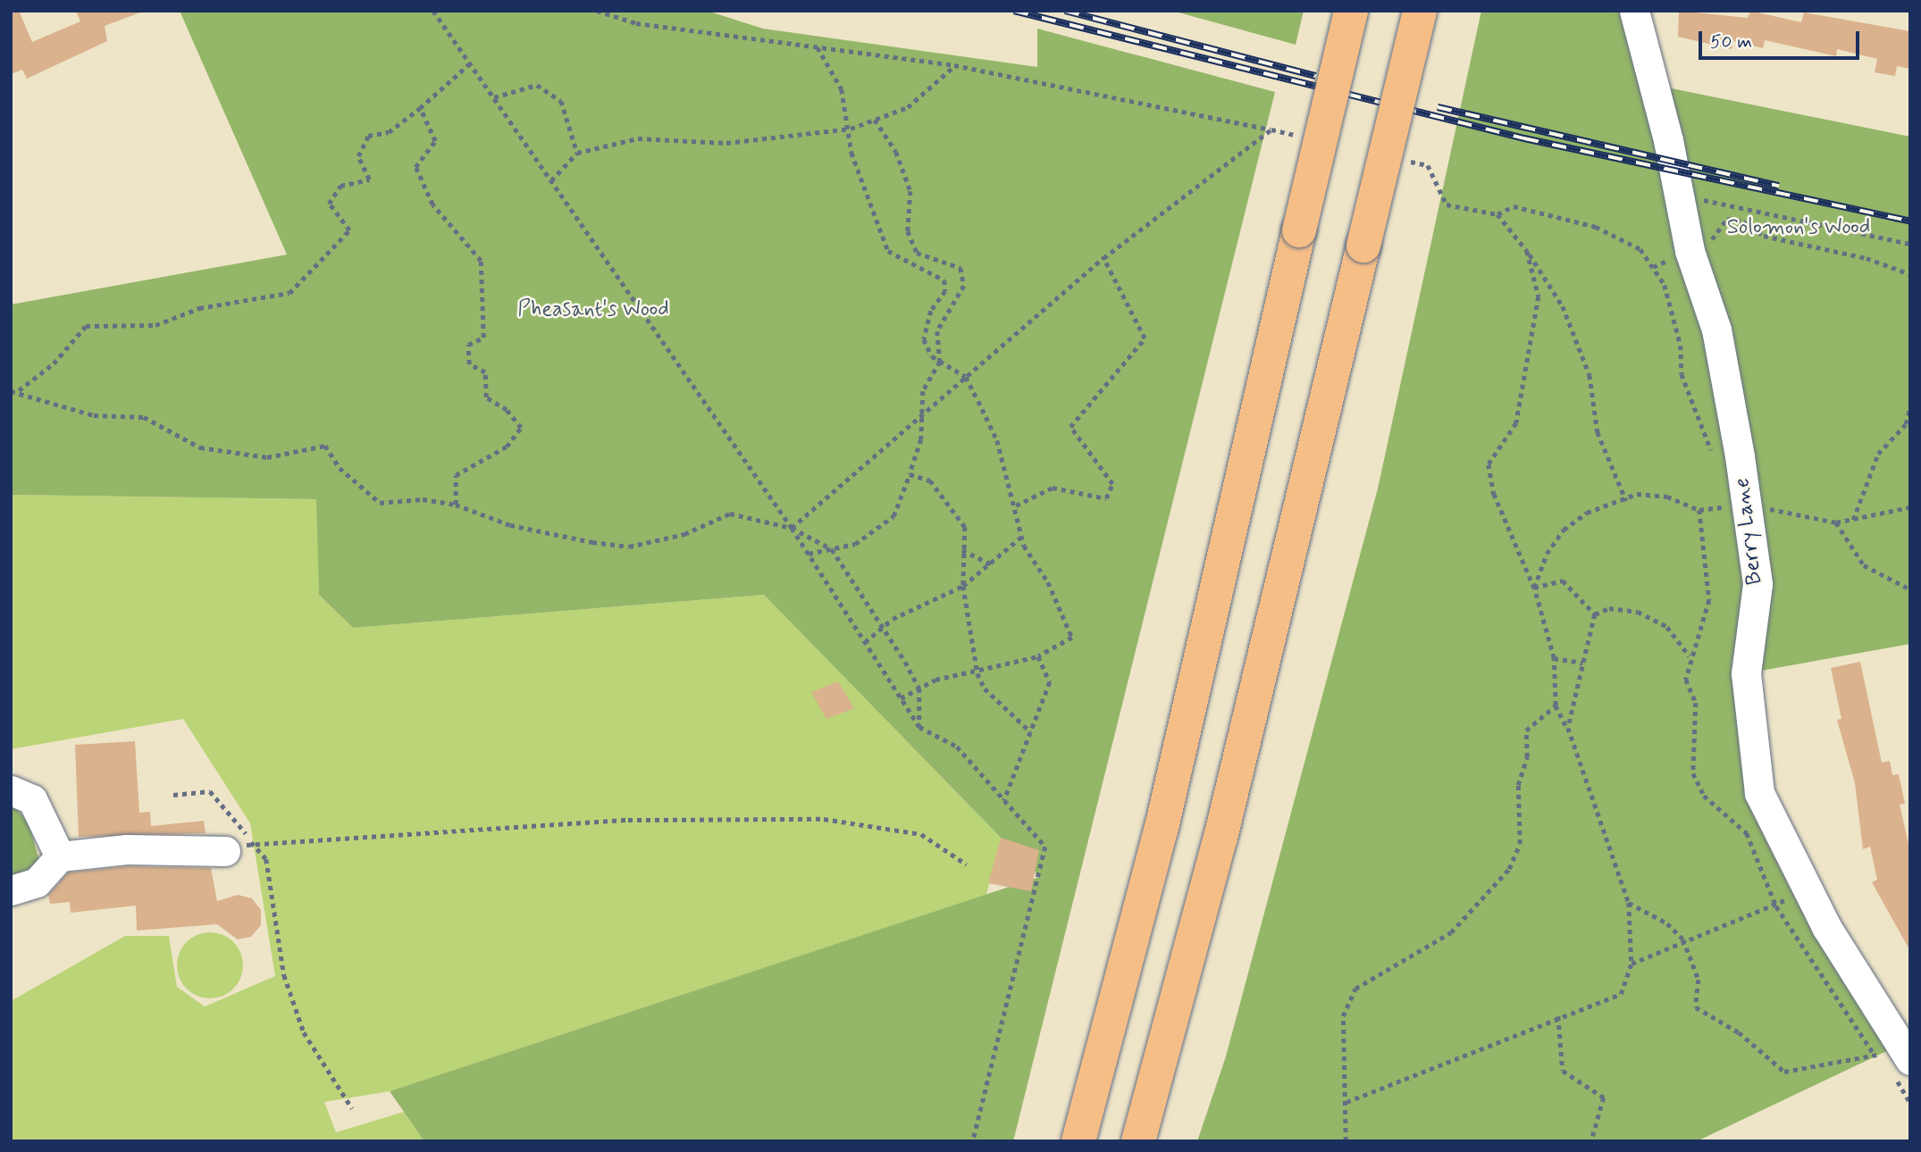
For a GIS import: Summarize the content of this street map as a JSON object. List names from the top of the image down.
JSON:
{
  "streets": {
    "street": ["Berry Lane"]
  },
  "parks": ["Solomon's Wood", "Pheasant's Wood"],
  "scale_bar": "50 m"
}
